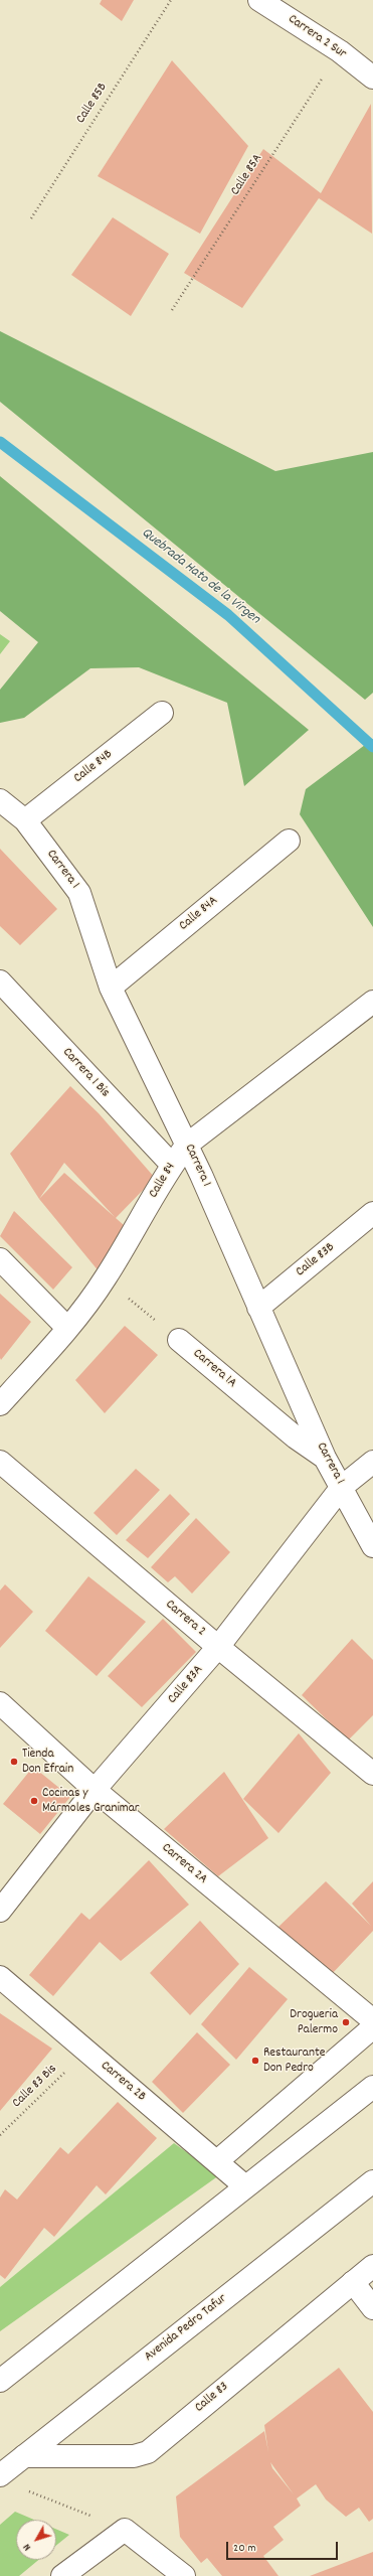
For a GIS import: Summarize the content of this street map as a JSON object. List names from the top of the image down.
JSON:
{
  "streets": {
    "street": [
      "Carrera 2 Sur",
      "Calle 84B",
      "Carrera 1",
      "Calle 84A",
      "Carrera 1 Bis",
      "Calle 84",
      "Calle 83B",
      "Carrera 1A",
      "Carrera 2",
      "Calle 83A",
      "Carrera 2A",
      "Carrera 2B",
      "Avenida Pedro Tafur",
      "Calle 83"
    ],
    "path": ["Calle 85B", "Calle 85A", "Calle 83 Bis"]
  },
  "crossings": [
    ["Carrera 2 Sur", "Calle 85A"],
    ["Calle 84B", "Carrera 1"],
    ["Carrera 1", "Calle 84A"],
    ["Carrera 1", "Calle 84"],
    ["Carrera 1", "Calle 83B"],
    ["Carrera 1", "Carrera 1A"],
    ["Carrera 1", "Calle 83A"],
    ["Carrera 1 Bis", "Calle 84"],
    ["Calle 84", "Carrera 1A"],
    ["Carrera 2", "Calle 83A"],
    ["Calle 83A", "Carrera 2A"],
    ["Avenida Pedro Tafur", "Calle 83"]
  ],
  "water": ["Quebrada Hato de la Virgen"],
  "places": [
    "Tienda Don Efrain",
    "Cocinas y Mármoles Granimar",
    "Drogueria Palermo",
    "Restaurante Don Pedro"
  ],
  "scale_bar": "20 m",
  "north": "bottom left"
}
